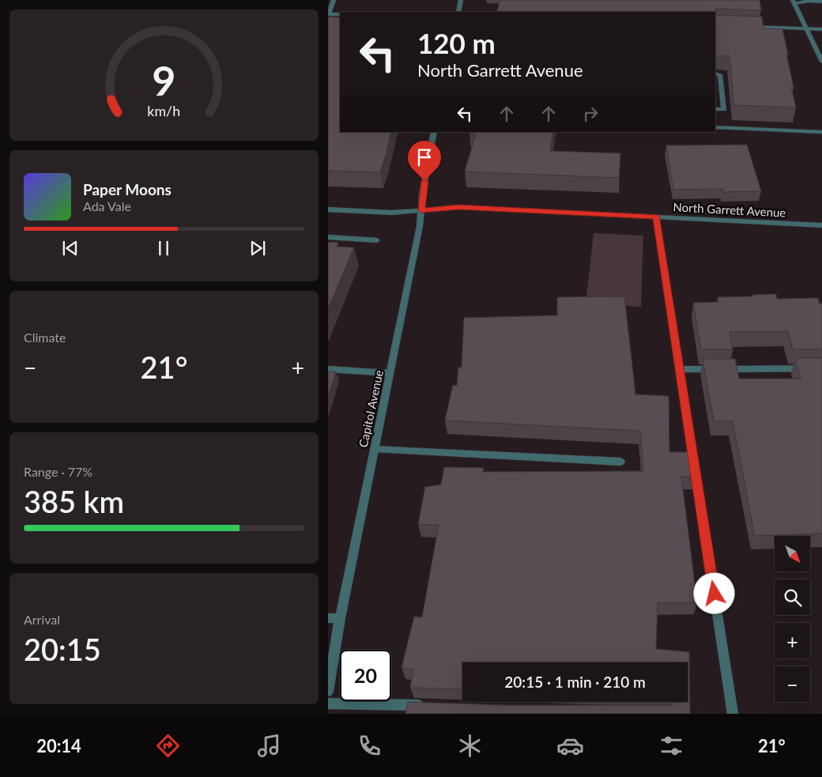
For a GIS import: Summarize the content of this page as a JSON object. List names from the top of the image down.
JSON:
{
  "streets": {
    "street": ["North Garrett Avenue", "Capitol Avenue"]
  },
  "crossings": [
    ["North Garrett Avenue", "Capitol Avenue"]
  ],
  "north": "bottom right",
  "page": {
    "turn": ["120 m", "North Garrett Avenue"],
    "song": ["Paper Moons", "Ada Vale"],
    "tile": [
      "Climate",
      ["Range · 77%", "385 km"],
      ["Arrival", "20:15"]
    ],
    "heat": ["−", "21°", "+"],
    "map_buttons": ["+", "−"],
    "limit": "20",
    "trip": "20:15 · 1 min · 210 m",
    "tabs": ["20:14", "21°"],
    "gauge": ["9", "km/h"]
  }
}
